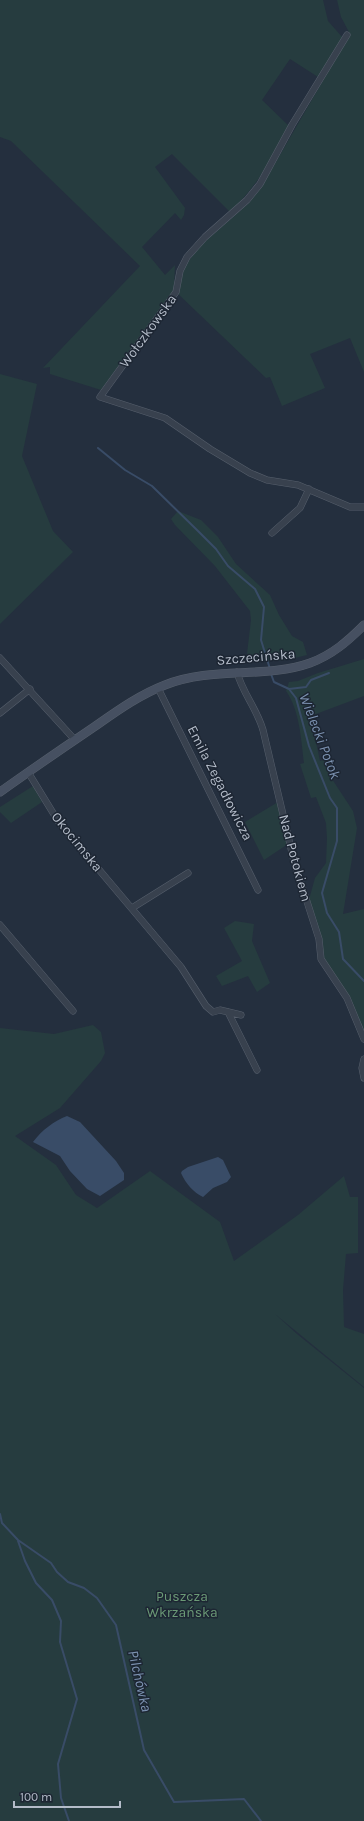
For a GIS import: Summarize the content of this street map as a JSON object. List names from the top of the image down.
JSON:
{
  "streets": {
    "main road": ["Szczecińska"],
    "street": [
      "Wołczkowska",
      "Emila Zegadłowicza",
      "Okocimska",
      "Nad Potokiem"
    ]
  },
  "crossings": [
    ["Szczecińska", "Emila Zegadłowicza"],
    ["Szczecińska", "Nad Potokiem"]
  ],
  "water": ["Wielecki Potok", "Pilchówka"],
  "parks": ["Puszcza Wkrzańska"],
  "scale_bar": "100 m"
}
